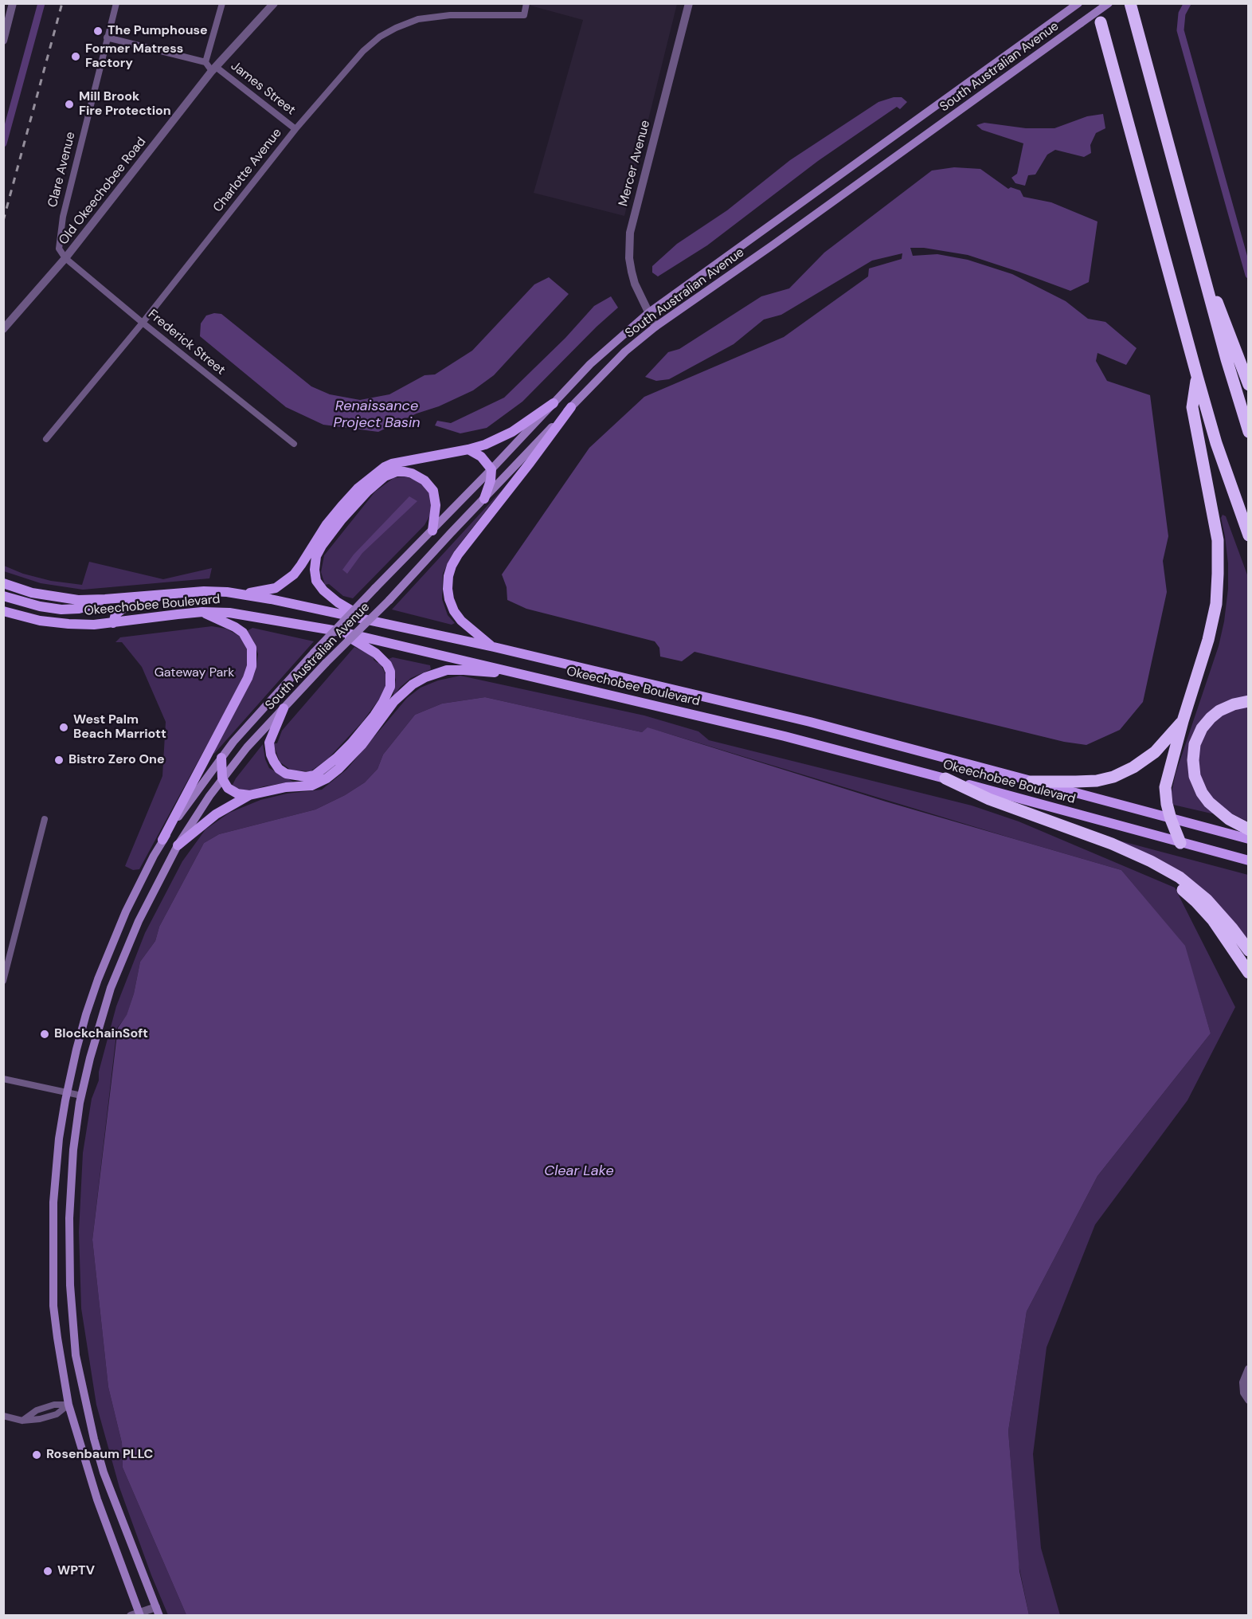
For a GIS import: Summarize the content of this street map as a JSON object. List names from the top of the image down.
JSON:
{
  "streets": {
    "main road": ["South Australian Avenue", "Okeechobee Boulevard"],
    "street": [
      "James Street",
      "Mercer Avenue",
      "Clare Avenue",
      "Charlotte Avenue",
      "Old Okeechobee Road",
      "Frederick Street"
    ]
  },
  "crossings": [
    ["South Australian Avenue", "Mercer Avenue"],
    ["James Street", "Charlotte Avenue"],
    ["James Street", "Old Okeechobee Road"],
    ["Clare Avenue", "Old Okeechobee Road"],
    ["Clare Avenue", "Frederick Street"],
    ["Charlotte Avenue", "Frederick Street"],
    ["Old Okeechobee Road", "Frederick Street"]
  ],
  "water": ["Renaissance Project Basin", "Clear Lake"],
  "parks": ["Gateway Park"],
  "places": [
    "The Pumphouse",
    "Former Matress Factory",
    "Mill Brook Fire Protection",
    "West Palm Beach Marriott",
    "Bistro Zero One",
    "BlockchainSoft",
    "Rosenbaum PLLC",
    "WPTV"
  ]
}
